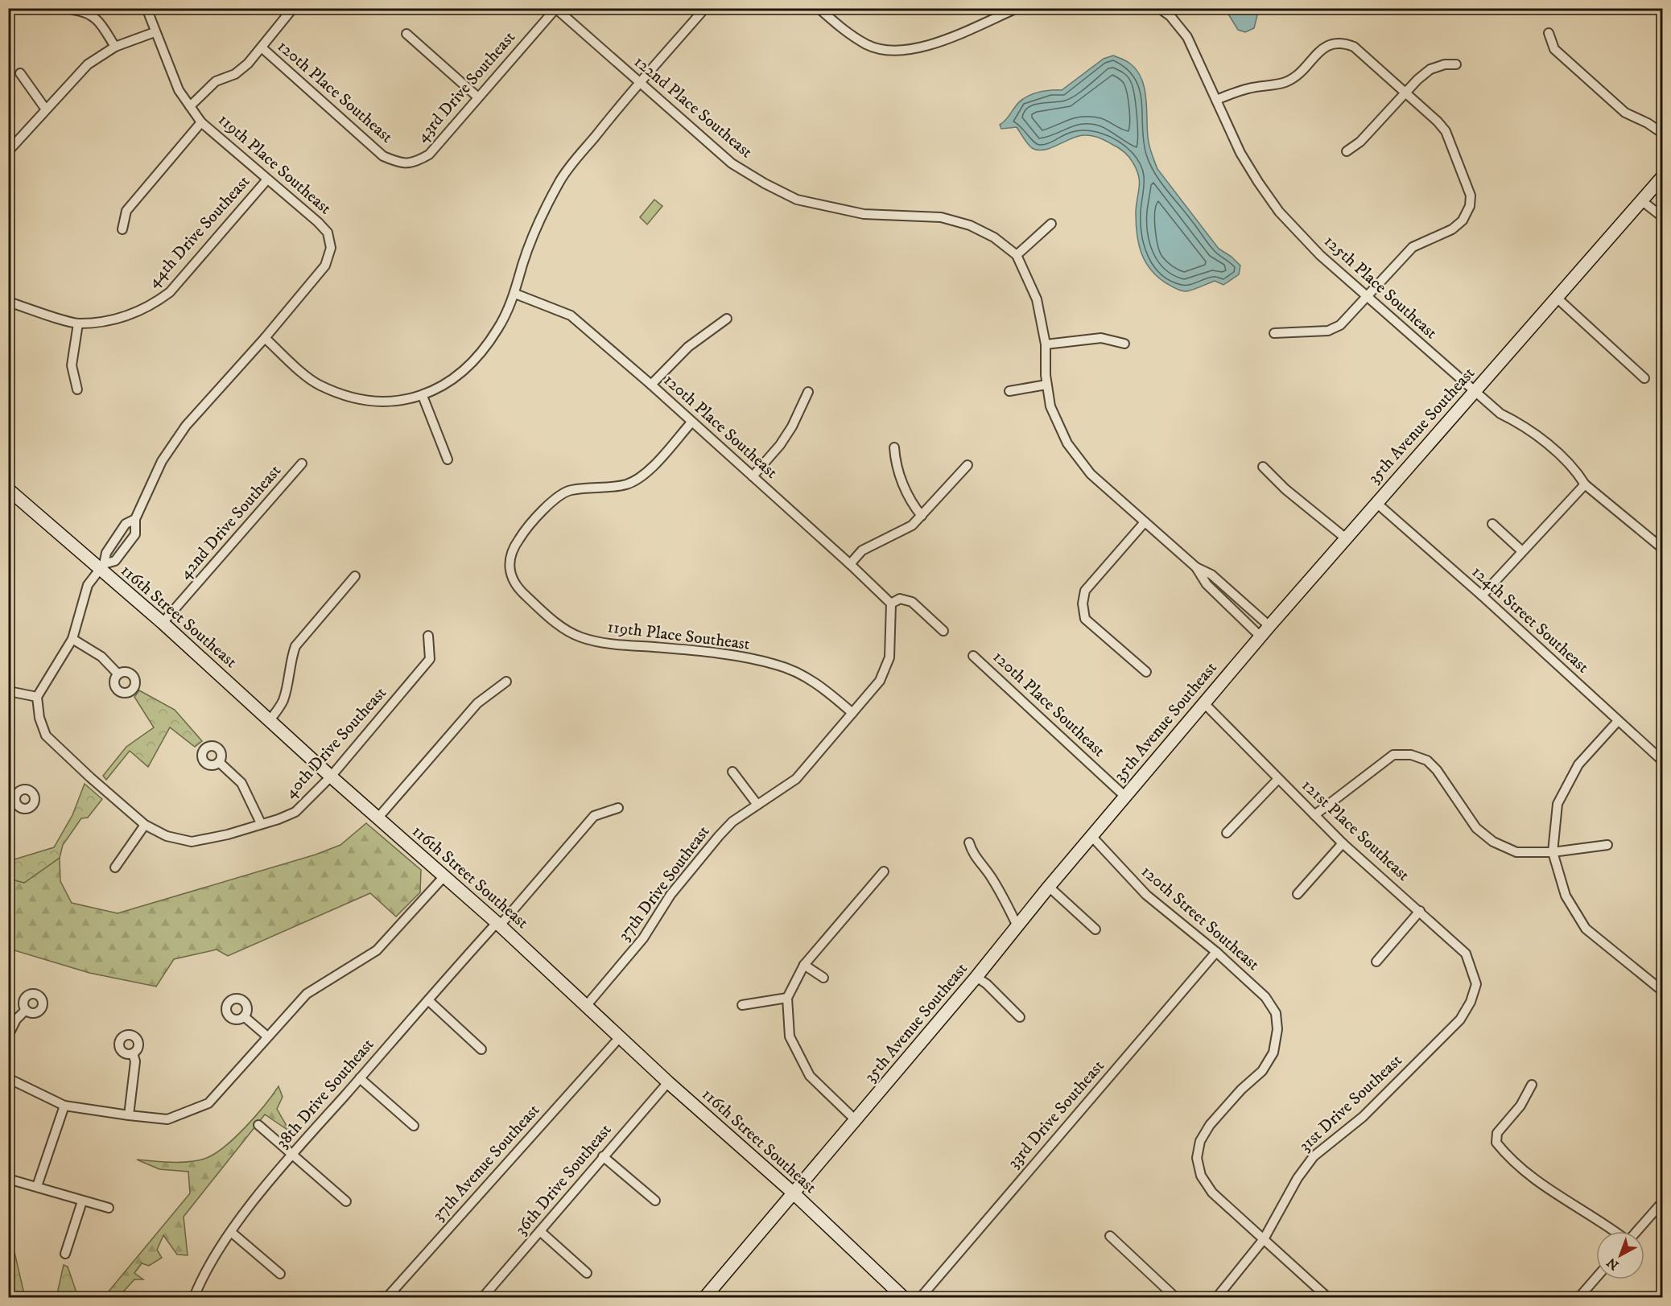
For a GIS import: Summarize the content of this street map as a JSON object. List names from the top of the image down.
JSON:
{
  "streets": {
    "street": [
      "43rd Drive Southeast",
      "120th Place Southeast",
      "122nd Place Southeast",
      "119th Place Southeast",
      "44th Drive Southeast",
      "125th Place Southeast",
      "35th Avenue Southeast",
      "42nd Drive Southeast",
      "116th Street Southeast",
      "124th Street Southeast",
      "40th Drive Southeast",
      "121st Place Southeast",
      "37th Drive Southeast",
      "120th Street Southeast",
      "38th Drive Southeast",
      "31st Drive Southeast",
      "33rd Drive Southeast",
      "37th Avenue Southeast",
      "36th Drive Southeast"
    ]
  },
  "crossings": [
    ["43rd Drive Southeast", "120th Place Southeast"],
    ["43rd Drive Southeast", "122nd Place Southeast"],
    ["120th Place Southeast", "119th Place Southeast"],
    ["120th Place Southeast", "35th Avenue Southeast"],
    ["120th Place Southeast", "37th Drive Southeast"],
    ["122nd Place Southeast", "35th Avenue Southeast"],
    ["119th Place Southeast", "44th Drive Southeast"],
    ["119th Place Southeast", "37th Drive Southeast"],
    ["125th Place Southeast", "35th Avenue Southeast"],
    ["35th Avenue Southeast", "116th Street Southeast"],
    ["35th Avenue Southeast", "124th Street Southeast"],
    ["35th Avenue Southeast", "121st Place Southeast"],
    ["35th Avenue Southeast", "120th Street Southeast"],
    ["42nd Drive Southeast", "116th Street Southeast"],
    ["116th Street Southeast", "40th Drive Southeast"],
    ["116th Street Southeast", "37th Drive Southeast"],
    ["116th Street Southeast", "38th Drive Southeast"],
    ["116th Street Southeast", "37th Avenue Southeast"],
    ["116th Street Southeast", "36th Drive Southeast"],
    ["121st Place Southeast", "31st Drive Southeast"],
    ["120th Street Southeast", "31st Drive Southeast"],
    ["120th Street Southeast", "33rd Drive Southeast"]
  ],
  "north": "bottom left"
}
